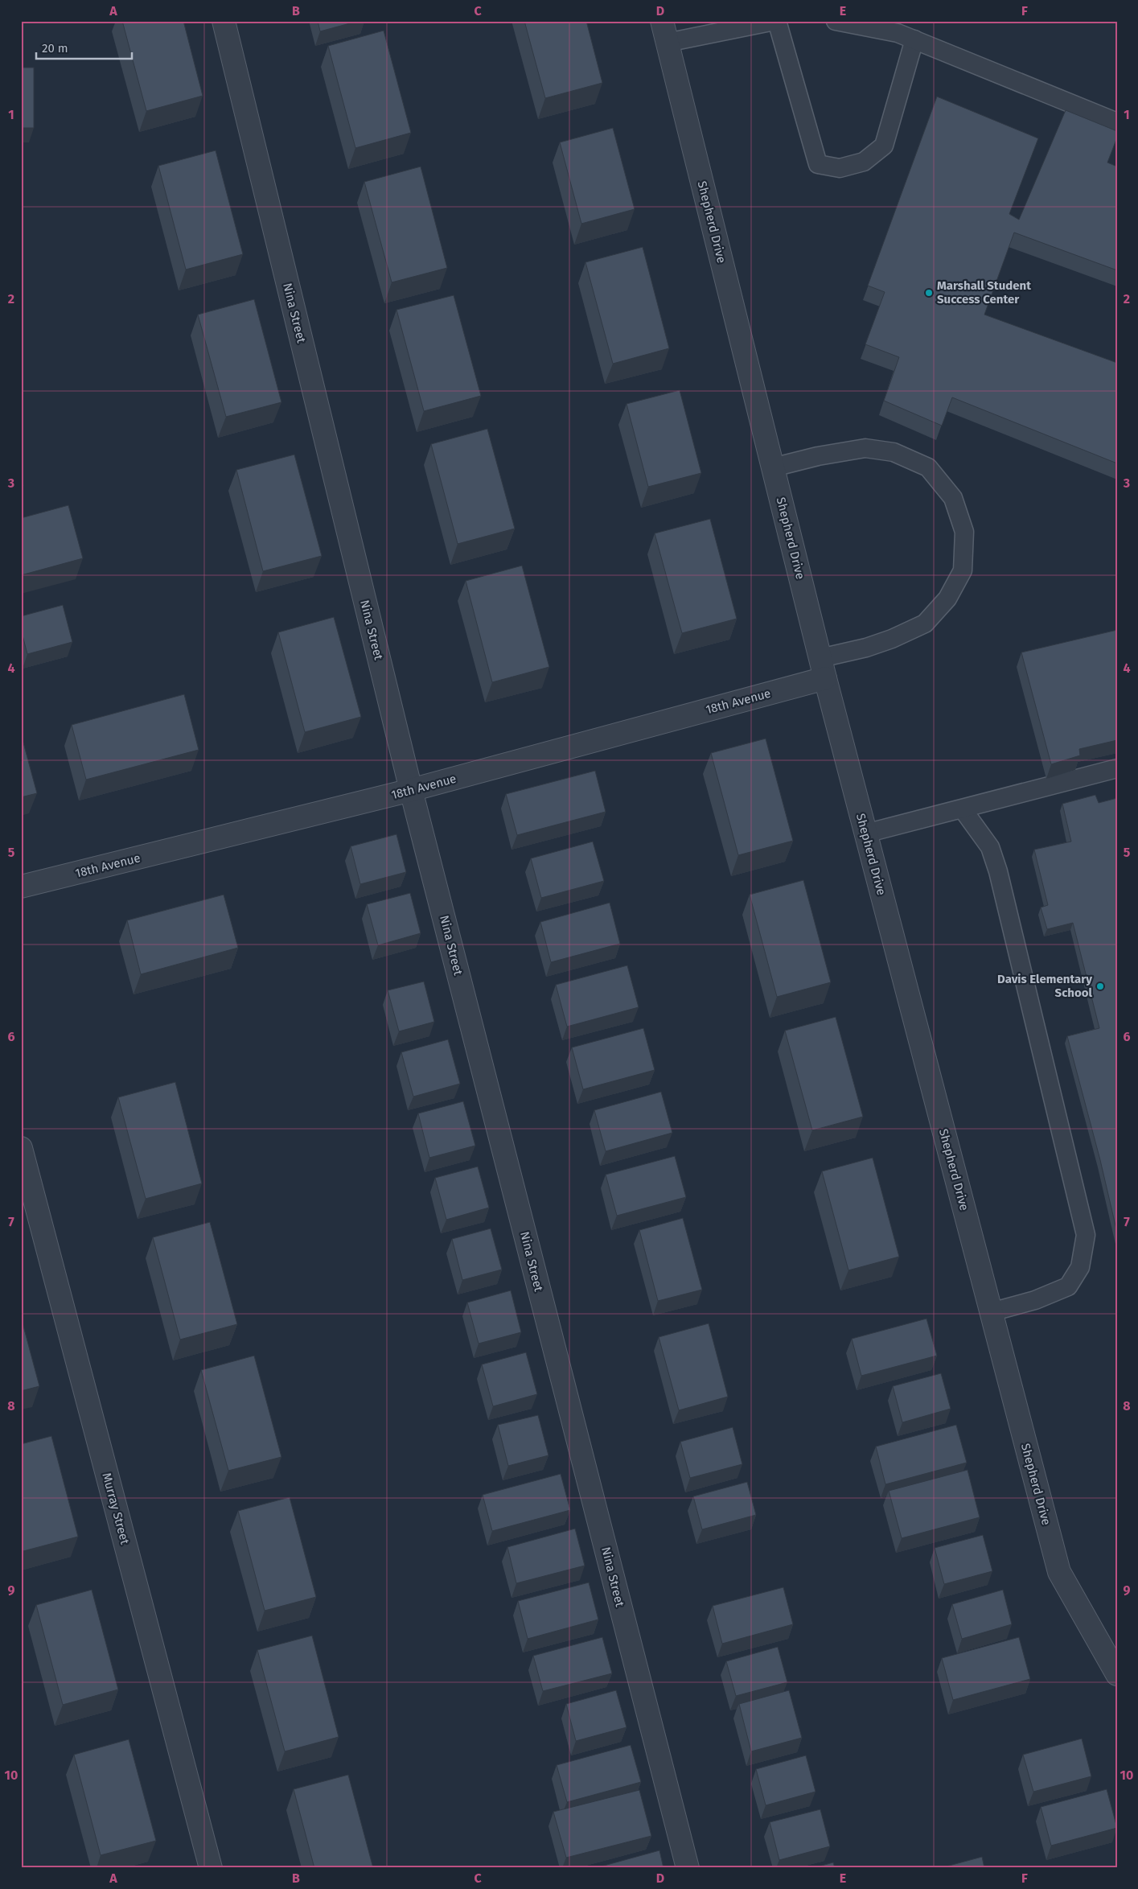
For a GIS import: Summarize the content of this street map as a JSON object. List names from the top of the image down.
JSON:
{
  "streets": {
    "street": [
      "Shepherd Drive",
      "Nina Street",
      "18th Avenue",
      "Murray Street"
    ]
  },
  "crossings": [
    ["Shepherd Drive", "18th Avenue"],
    ["Nina Street", "18th Avenue"]
  ],
  "places": ["Marshall Student Success Center", "Davis Elementary School"],
  "scale_bar": "20 m",
  "grid": {
    "columns": [
      "A",
      "B",
      "C",
      "D",
      "E",
      "F"
    ],
    "rows": [
      "1",
      "2",
      "3",
      "4",
      "5",
      "6",
      "7",
      "8",
      "9",
      "10"
    ]
  }
}
